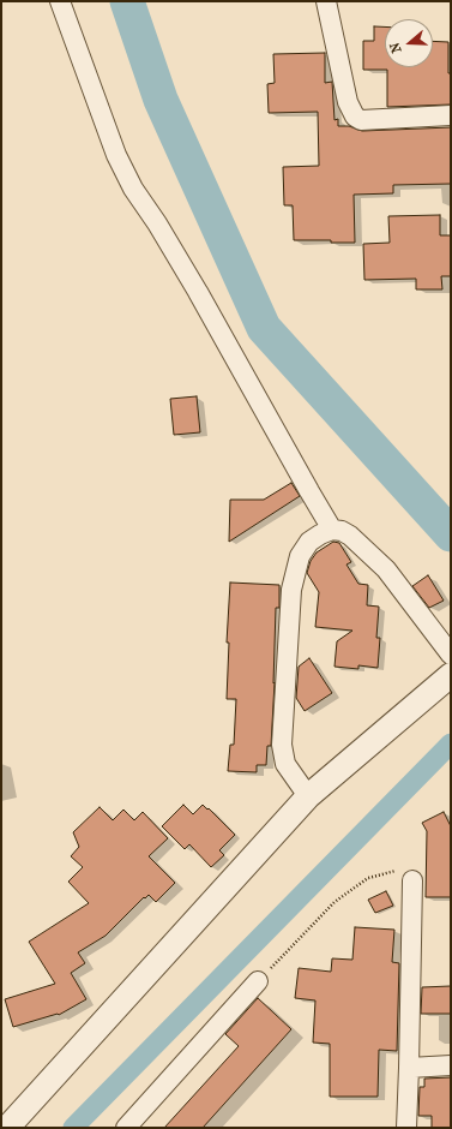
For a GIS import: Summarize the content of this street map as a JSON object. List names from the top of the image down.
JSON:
{
  "north": "left"
}
